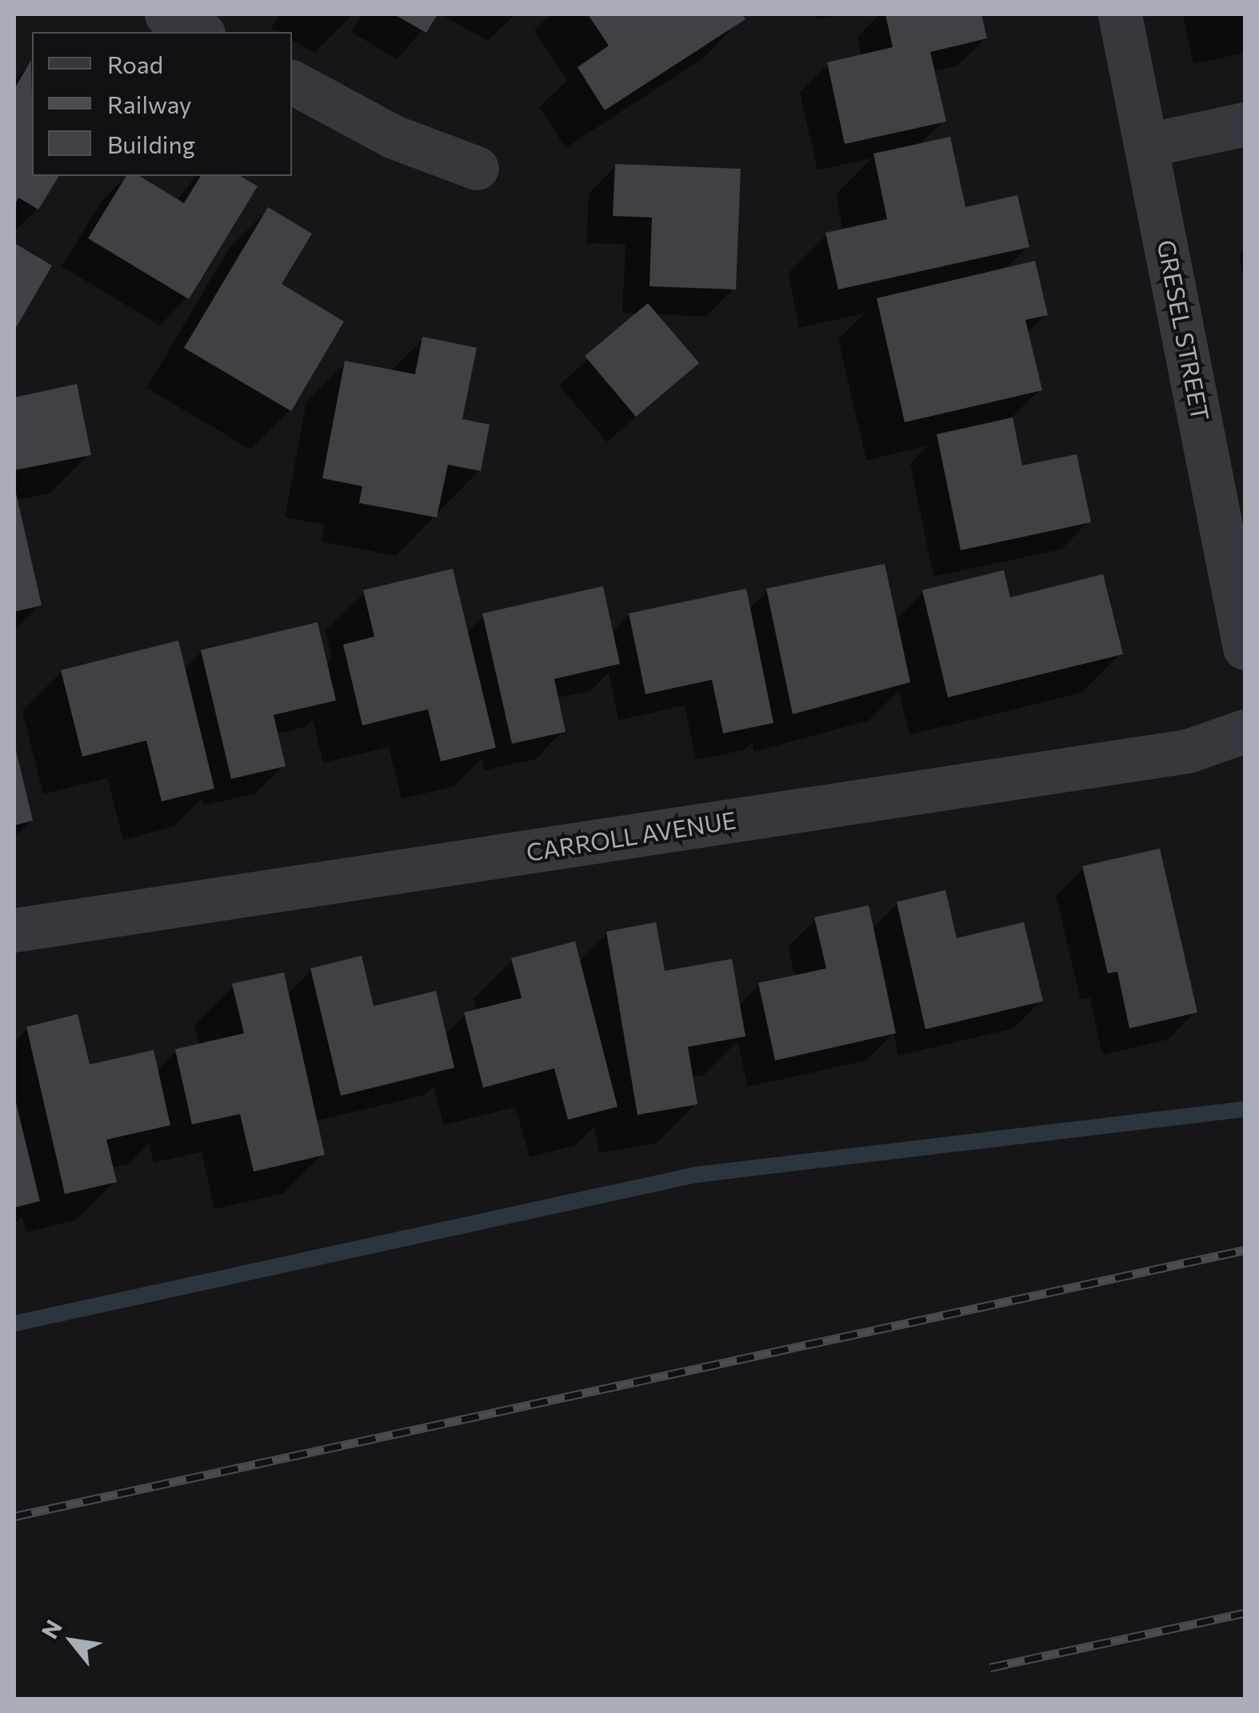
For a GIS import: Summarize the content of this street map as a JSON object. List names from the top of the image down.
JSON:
{
  "streets": {
    "street": ["GRESEL STREET", "CARROLL AVENUE"]
  },
  "legend": ["Road", "Railway", "Building"],
  "north": "top left"
}
